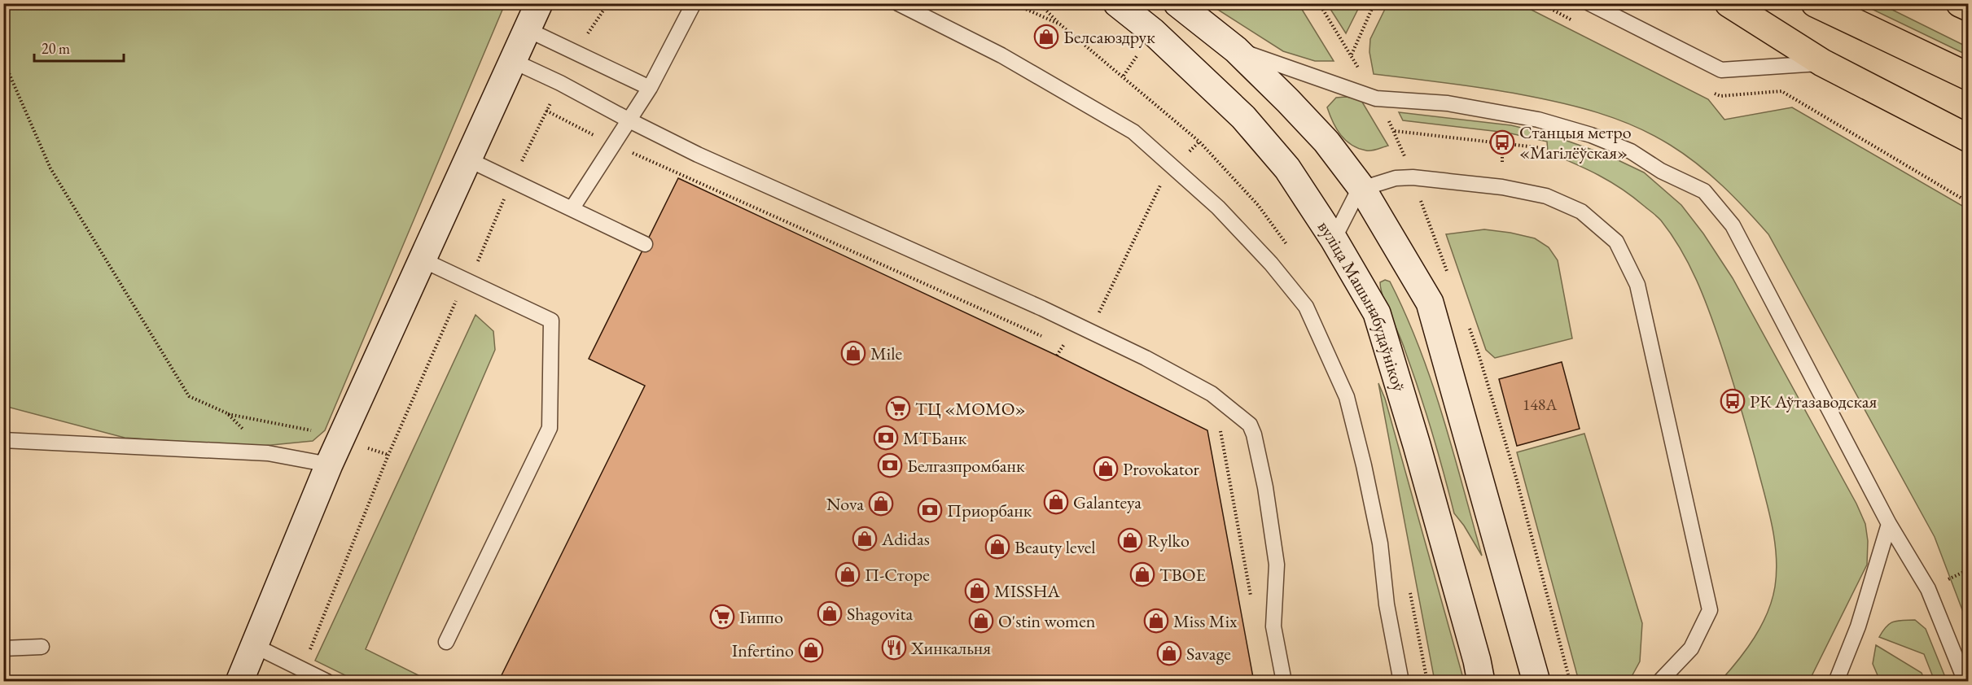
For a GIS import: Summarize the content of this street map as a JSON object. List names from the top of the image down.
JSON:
{
  "streets": {
    "main road": ["вуліца Машынабудаўнікоў"]
  },
  "places": {
    "shop": [
      "Белсаюздрук",
      "Mile",
      "Provokator",
      "Galanteya",
      "Nova",
      "Adidas",
      "Rylko",
      "Beauty level",
      "П-Сторе",
      "ТВОЕ",
      "MISSHA",
      "Shagovita",
      "O'stin women",
      "Miss Mix",
      "Infertino",
      "Savage"
    ],
    "bus stop": ["Станцыя метро «Магілёўская»", "РК Аўтазаводская"],
    "supermarket": ["ТЦ «МОМО»", "Гиппо"],
    "bank": ["МТБанк", "Белгазпромбанк", "Приорбанк"],
    "restaurant": ["Хинкальня"]
  },
  "house_numbers": ["148А"],
  "scale_bar": "20 m"
}
